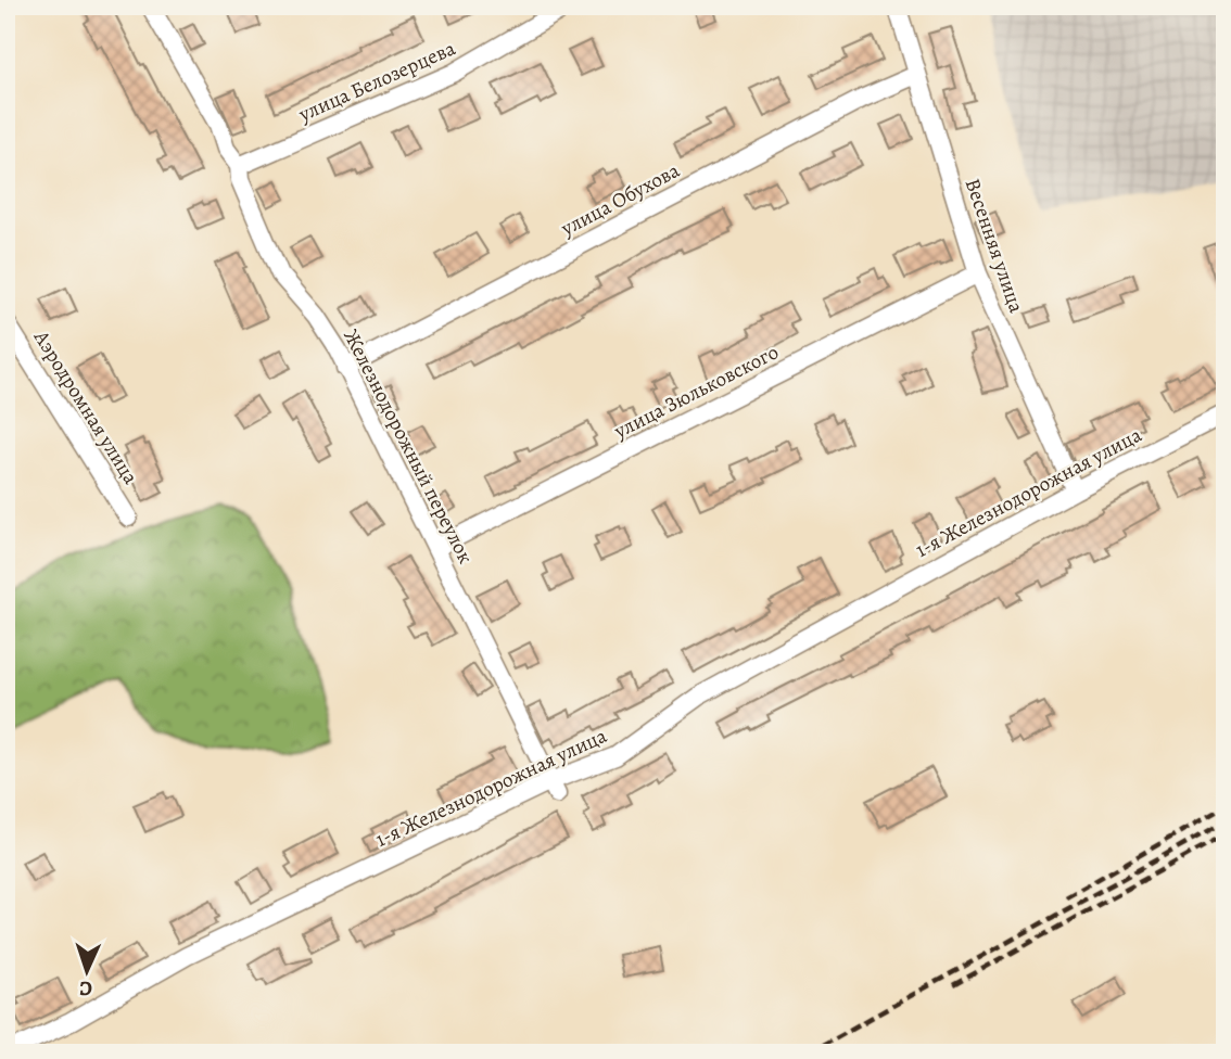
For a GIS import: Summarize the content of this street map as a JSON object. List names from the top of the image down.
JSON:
{
  "streets": {
    "street": [
      "улица Белозерцева",
      "улица Обухова",
      "Весенняя улица",
      "улица Зюльковского",
      "Аэродромная улица",
      "Железнодорожный переулок",
      "1-я Железнодорожная улица"
    ]
  },
  "crossings": [
    ["улица Белозерцева", "Железнодорожный переулок"],
    ["улица Обухова", "Весенняя улица"],
    ["улица Обухова", "Железнодорожный переулок"],
    ["Весенняя улица", "улица Зюльковского"],
    ["Весенняя улица", "1-я Железнодорожная улица"],
    ["улица Зюльковского", "Железнодорожный переулок"],
    ["Железнодорожный переулок", "1-я Железнодорожная улица"]
  ],
  "north": "bottom"
}
